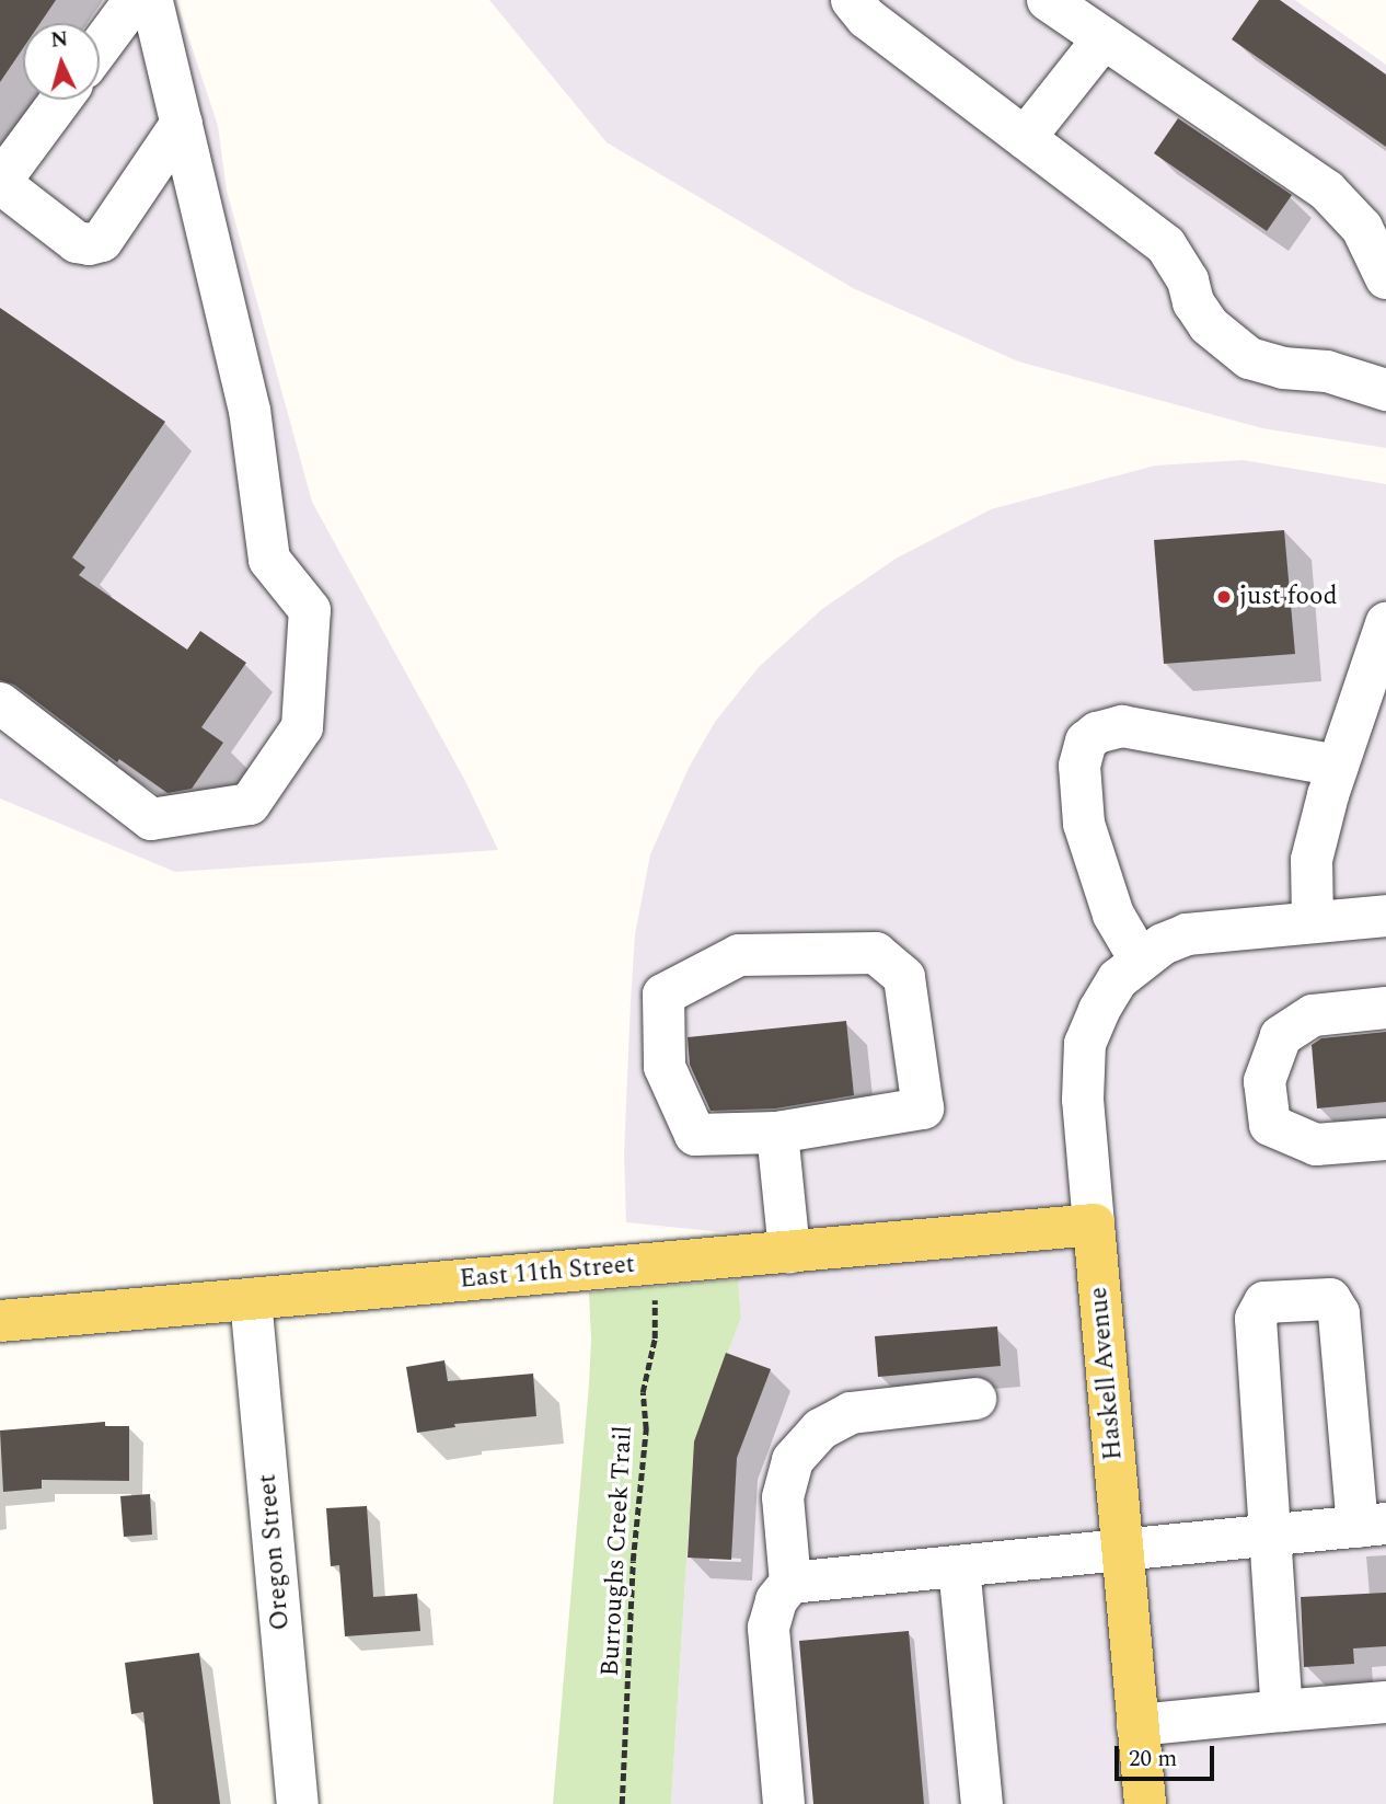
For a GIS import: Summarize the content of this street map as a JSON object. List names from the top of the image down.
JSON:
{
  "streets": {
    "main road": ["East 11th Street", "Haskell Avenue"],
    "street": ["Oregon Street"],
    "path": ["Burroughs Creek Trail"]
  },
  "crossings": [
    ["East 11th Street", "Haskell Avenue"],
    ["East 11th Street", "Oregon Street"]
  ],
  "places": ["just food"],
  "scale_bar": "20 m",
  "north": "top"
}
